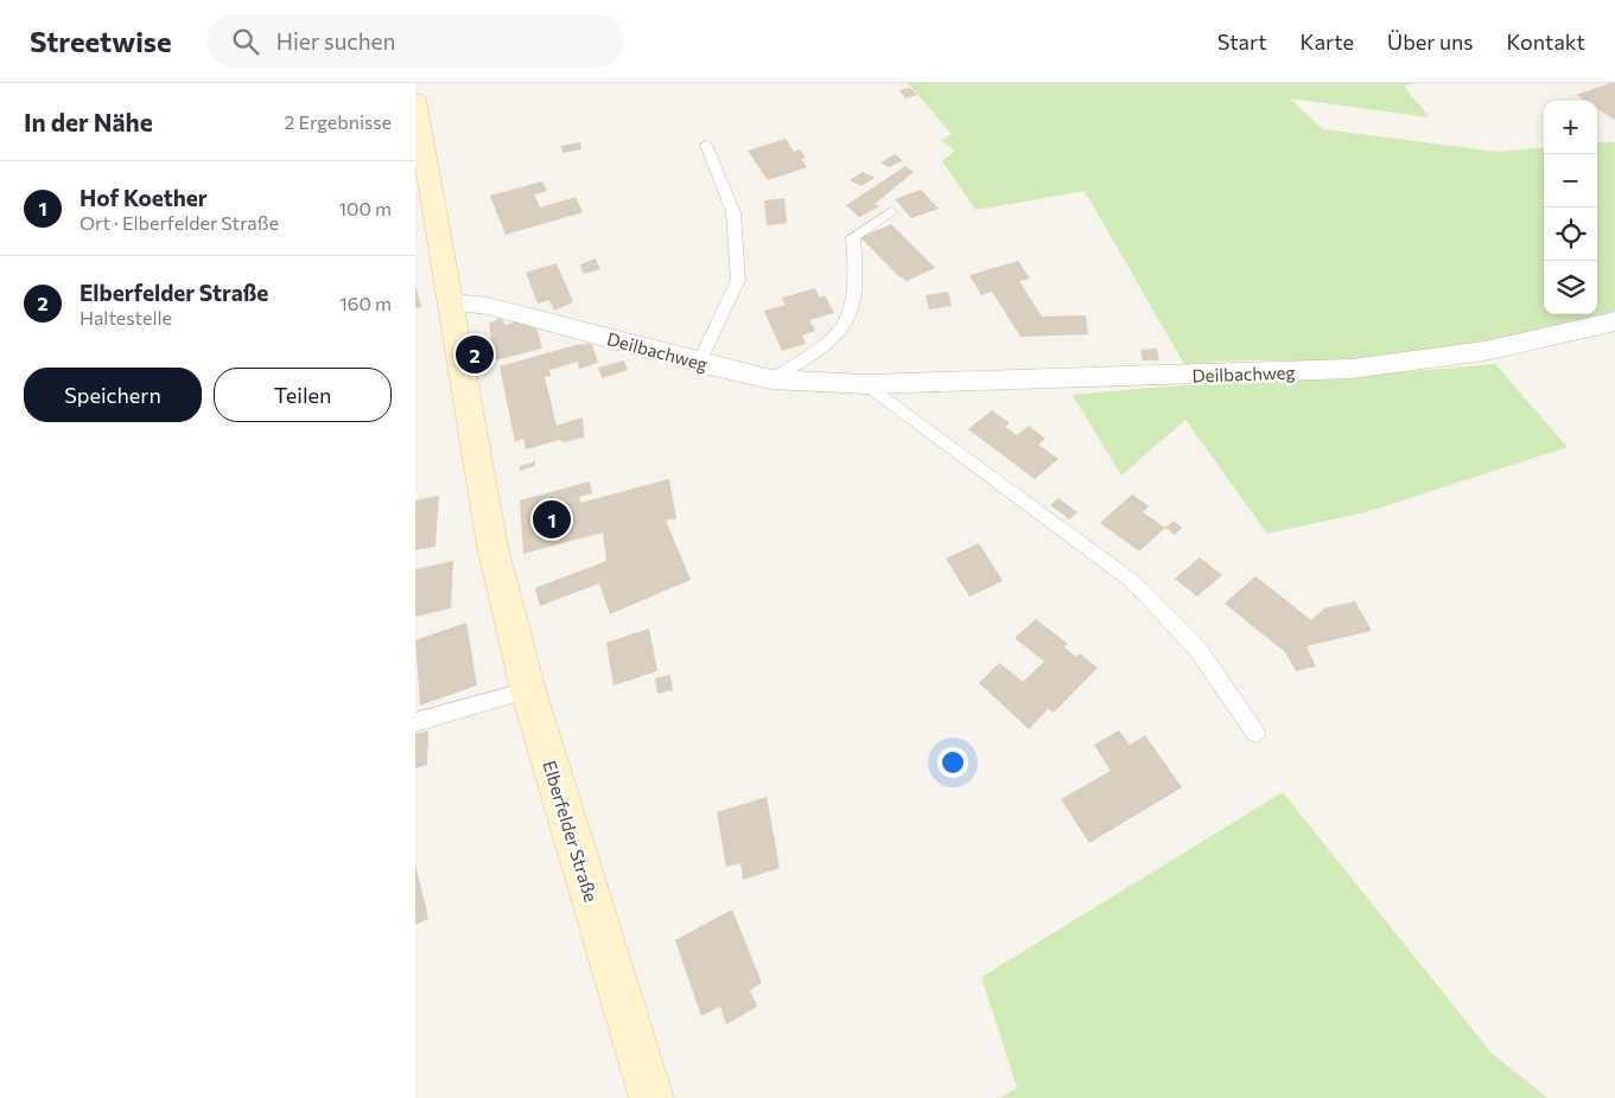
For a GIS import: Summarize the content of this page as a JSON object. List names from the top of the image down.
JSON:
{
  "streets": {
    "main road": ["Elberfelder Straße"],
    "street": ["Deilbachweg"]
  },
  "crossings": [
    ["Deilbachweg", "Elberfelder Straße"]
  ],
  "page": {
    "header": "Streetwise",
    "search": "Hier suchen",
    "nav": [
      "Start",
      "Karte",
      "Über uns",
      "Kontakt"
    ],
    "heading": ["In der Nähe", "2 Ergebnisse"],
    "map_buttons": ["+", "−"],
    "list": [
      {
        "mark": "1",
        "name": "Hof Koether",
        "note": "Ort · Elberfelder Straße",
        "value": "100 m"
      },
      {
        "mark": "2",
        "name": "Elberfelder Straße",
        "note": "Haltestelle",
        "value": "160 m"
      }
    ],
    "pins": ["2", "1"],
    "buttons": ["Speichern", "Teilen"]
  }
}
